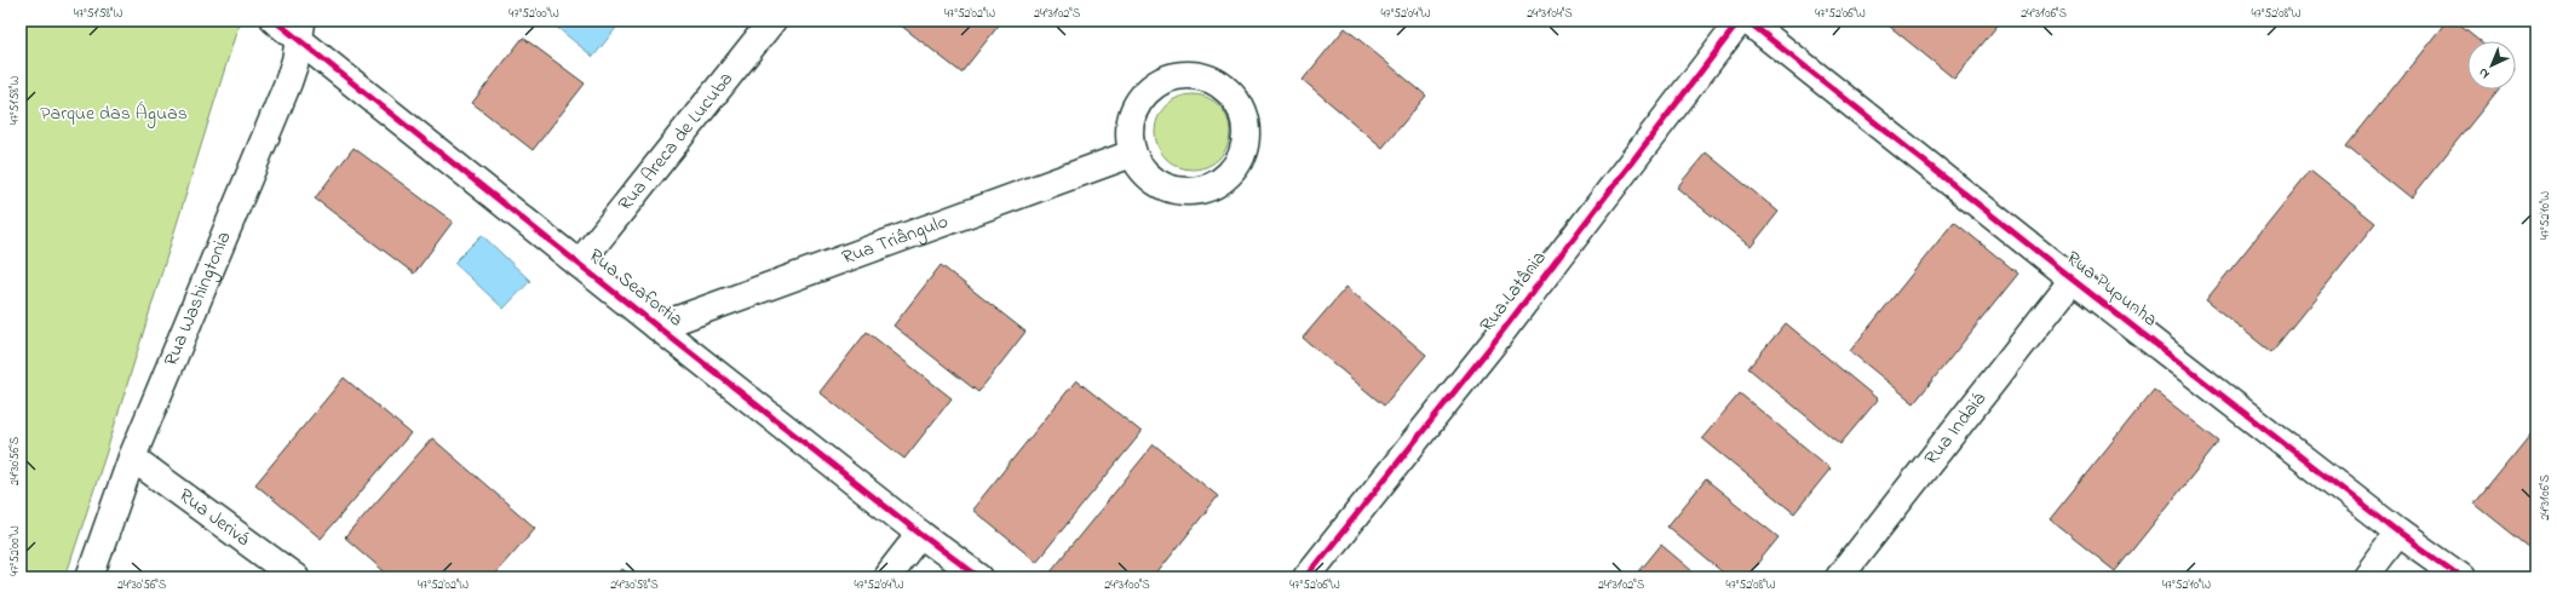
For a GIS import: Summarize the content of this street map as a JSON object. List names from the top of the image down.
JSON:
{
  "streets": {
    "street": [
      "Rua Areca de Lucuba",
      "Rua Triângulo",
      "Rua Seafortia",
      "Rua Pupunha",
      "Rua Latânia",
      "Rua Washingtonia",
      "Rua Indaiá",
      "Rua Jerivá"
    ]
  },
  "crossings": [
    ["Rua Areca de Lucuba", "Rua Seafortia"],
    ["Rua Triângulo", "Rua Seafortia"],
    ["Rua Seafortia", "Rua Washingtonia"],
    ["Rua Pupunha", "Rua Indaiá"],
    ["Rua Washingtonia", "Rua Jerivá"]
  ],
  "parks": ["Parque das Águas"],
  "north": "bottom left",
  "coordinates": [
    "47°51'58\"W",
    "47°52'00\"W",
    "47°52'02\"W",
    "24°31'02\"S",
    "47°52'04\"W",
    "24°31'04\"S",
    "47°52'06\"W",
    "24°31'06\"S",
    "47°52'08\"W",
    "47°52'10\"W",
    "24°30'56\"S",
    "24°30'58\"S",
    "24°31'00\"S"
  ]
}
